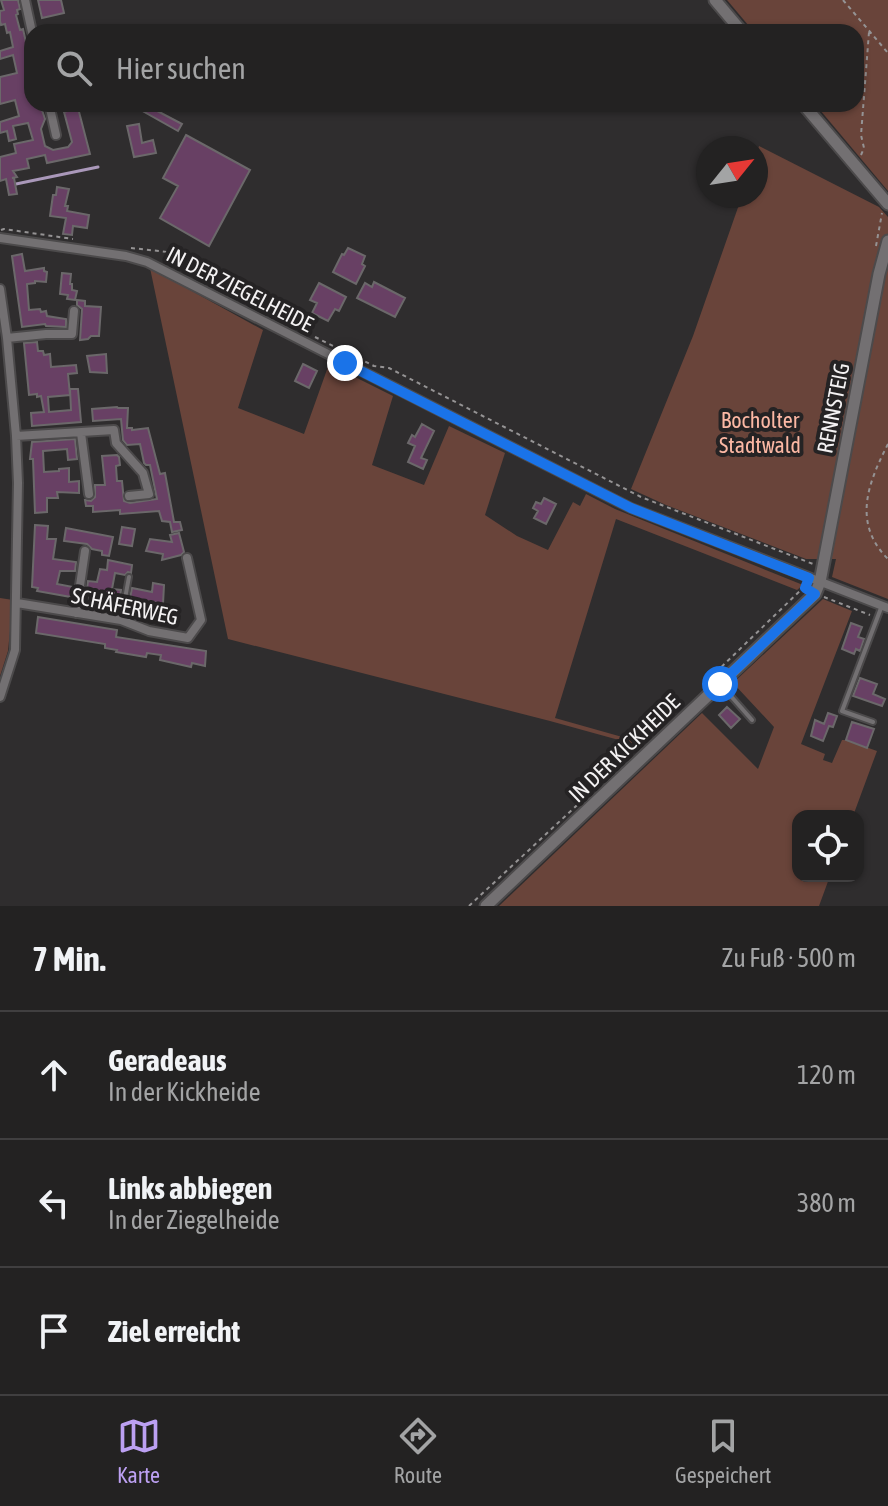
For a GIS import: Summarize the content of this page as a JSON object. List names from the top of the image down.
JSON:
{
  "streets": {
    "street": [
      "IN DER ZIEGELHEIDE",
      "RENNSTEIG",
      "SCHÄFERWEG",
      "IN DER KICKHEIDE"
    ]
  },
  "crossings": [
    ["IN DER ZIEGELHEIDE", "RENNSTEIG"],
    ["IN DER ZIEGELHEIDE", "IN DER KICKHEIDE"],
    ["RENNSTEIG", "IN DER KICKHEIDE"]
  ],
  "parks": ["Bocholter Stadtwald"],
  "north": "top right",
  "page": {
    "search": "Hier suchen",
    "heading": ["7 Min.", "Zu Fuß · 500 m"],
    "list": [
      ["Geradeaus", "In der Kickheide", "120 m"],
      ["Links abbiegen", "In der Ziegelheide", "380 m"],
      "Ziel erreicht"
    ],
    "nav": ["Karte", "Route", "Gespeichert"]
  }
}
